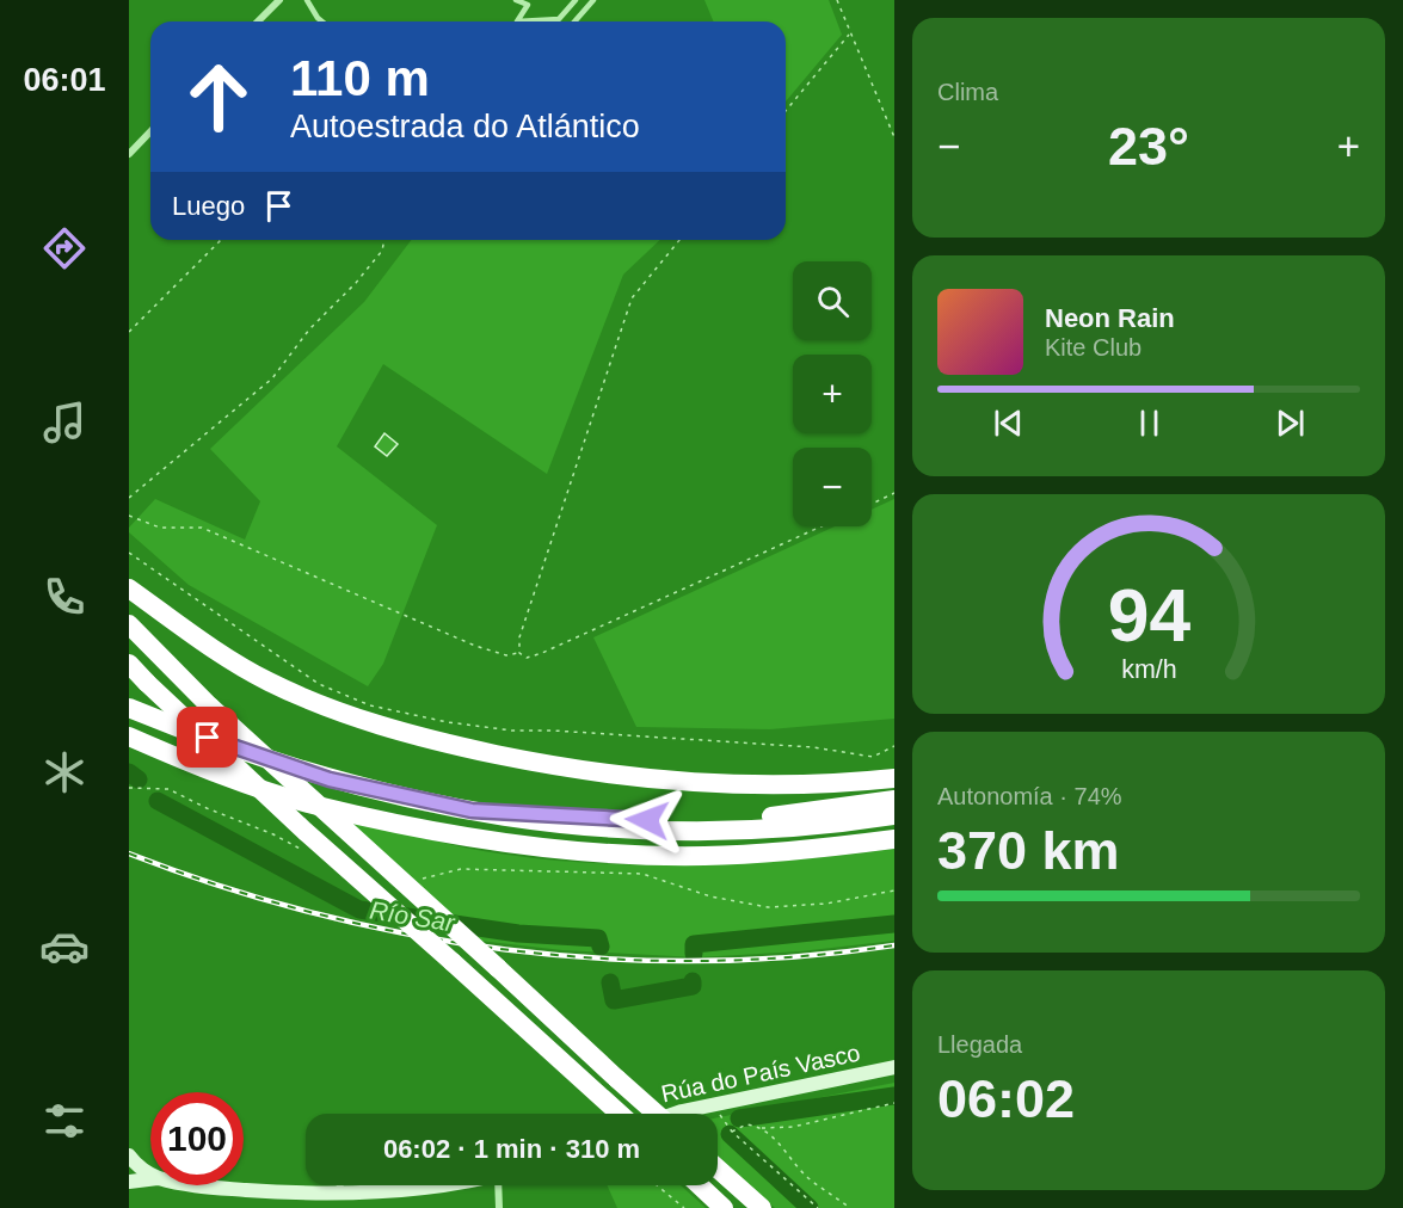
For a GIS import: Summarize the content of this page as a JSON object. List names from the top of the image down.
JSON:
{
  "streets": {
    "street": ["Rúa do País Vasco"]
  },
  "water": ["Río Sar"],
  "page": {
    "tabs": "06:01",
    "tile": [
      "Clima",
      ["Autonomía · 74%", "370 km"],
      ["Llegada", "06:02"]
    ],
    "turn": ["110 m", "Autoestrada do Atlántico"],
    "heat": ["−", "23°", "+"],
    "then": "Luego",
    "map_buttons": ["+", "−"],
    "song": ["Neon Rain", "Kite Club"],
    "limit": "100",
    "trip": "06:02 · 1 min · 310 m",
    "gauge": ["94", "km/h"]
  }
}
